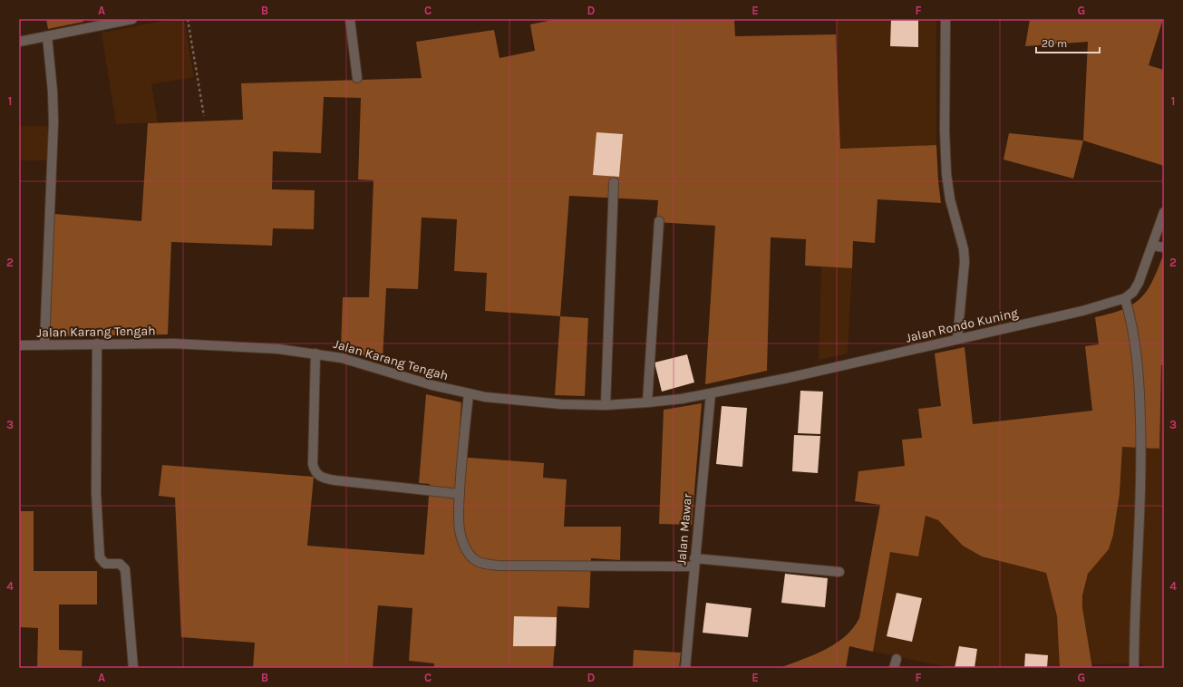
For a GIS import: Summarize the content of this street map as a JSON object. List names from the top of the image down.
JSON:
{
  "streets": {
    "street": ["Jalan Rondo Kuning", "Jalan Karang Tengah", "Jalan Mawar"]
  },
  "crossings": [
    ["Jalan Rondo Kuning", "Jalan Karang Tengah"],
    ["Jalan Rondo Kuning", "Jalan Mawar"],
    ["Jalan Karang Tengah", "Jalan Mawar"]
  ],
  "scale_bar": "20 m",
  "grid": {
    "columns": [
      "A",
      "B",
      "C",
      "D",
      "E",
      "F",
      "G"
    ],
    "rows": [
      "1",
      "2",
      "3",
      "4"
    ]
  }
}
